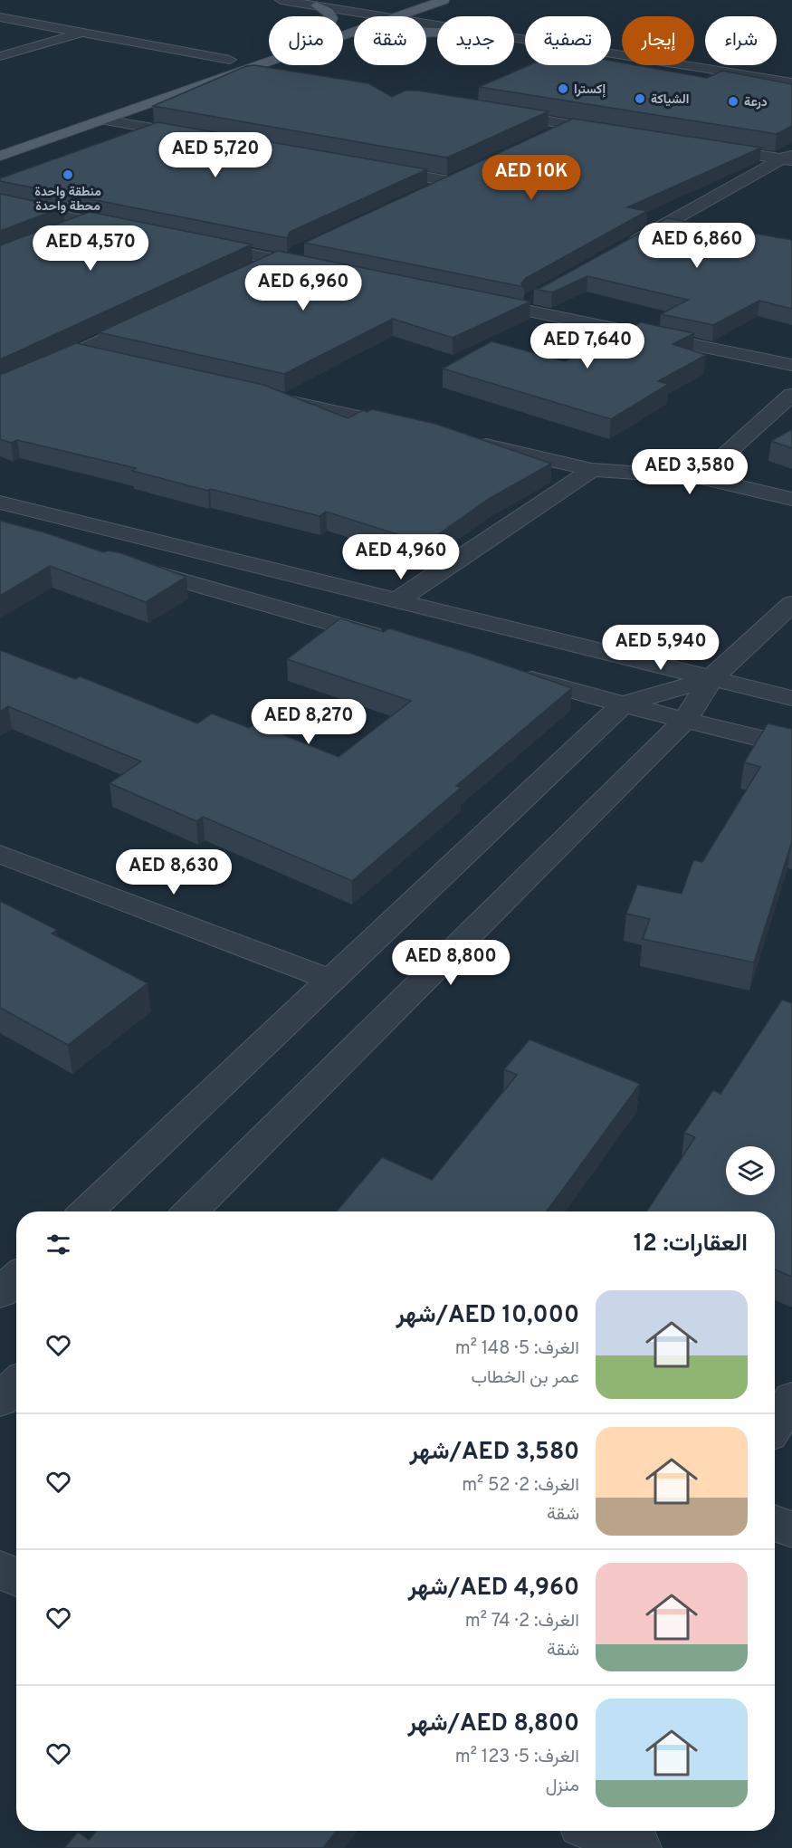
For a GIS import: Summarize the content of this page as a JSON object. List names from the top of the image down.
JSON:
{
  "places": [
    "إكسترا",
    "الشياكة",
    "درعة",
    "منطقة واحدة محطة واحدة"
  ],
  "page": {
    "chip": [
      "شراء",
      "إيجار",
      "تصفية",
      "جديد",
      "شقة",
      "منزل"
    ],
    "price": [
      "AED 5,720",
      "AED 10K",
      "AED 6,860",
      "AED 4,570",
      "AED 6,960",
      "AED 7,640",
      "AED 3,580",
      "AED 4,960",
      "AED 5,940",
      "AED 8,270",
      "AED 8,630",
      "AED 8,800"
    ],
    "heading": "العقارات: 12",
    "list": [
      {
        "name": "AED 10,000/شهر",
        "note": "الغرف: 5 · 148 m² · عمر بن الخطاب"
      },
      {
        "name": "AED 3,580/شهر",
        "note": "الغرف: 2 · 52 m² · شقة"
      },
      {
        "name": "AED 4,960/شهر",
        "note": "الغرف: 2 · 74 m² · شقة"
      },
      {
        "name": "AED 8,800/شهر",
        "note": "الغرف: 5 · 123 m² · منزل"
      }
    ]
  }
}
